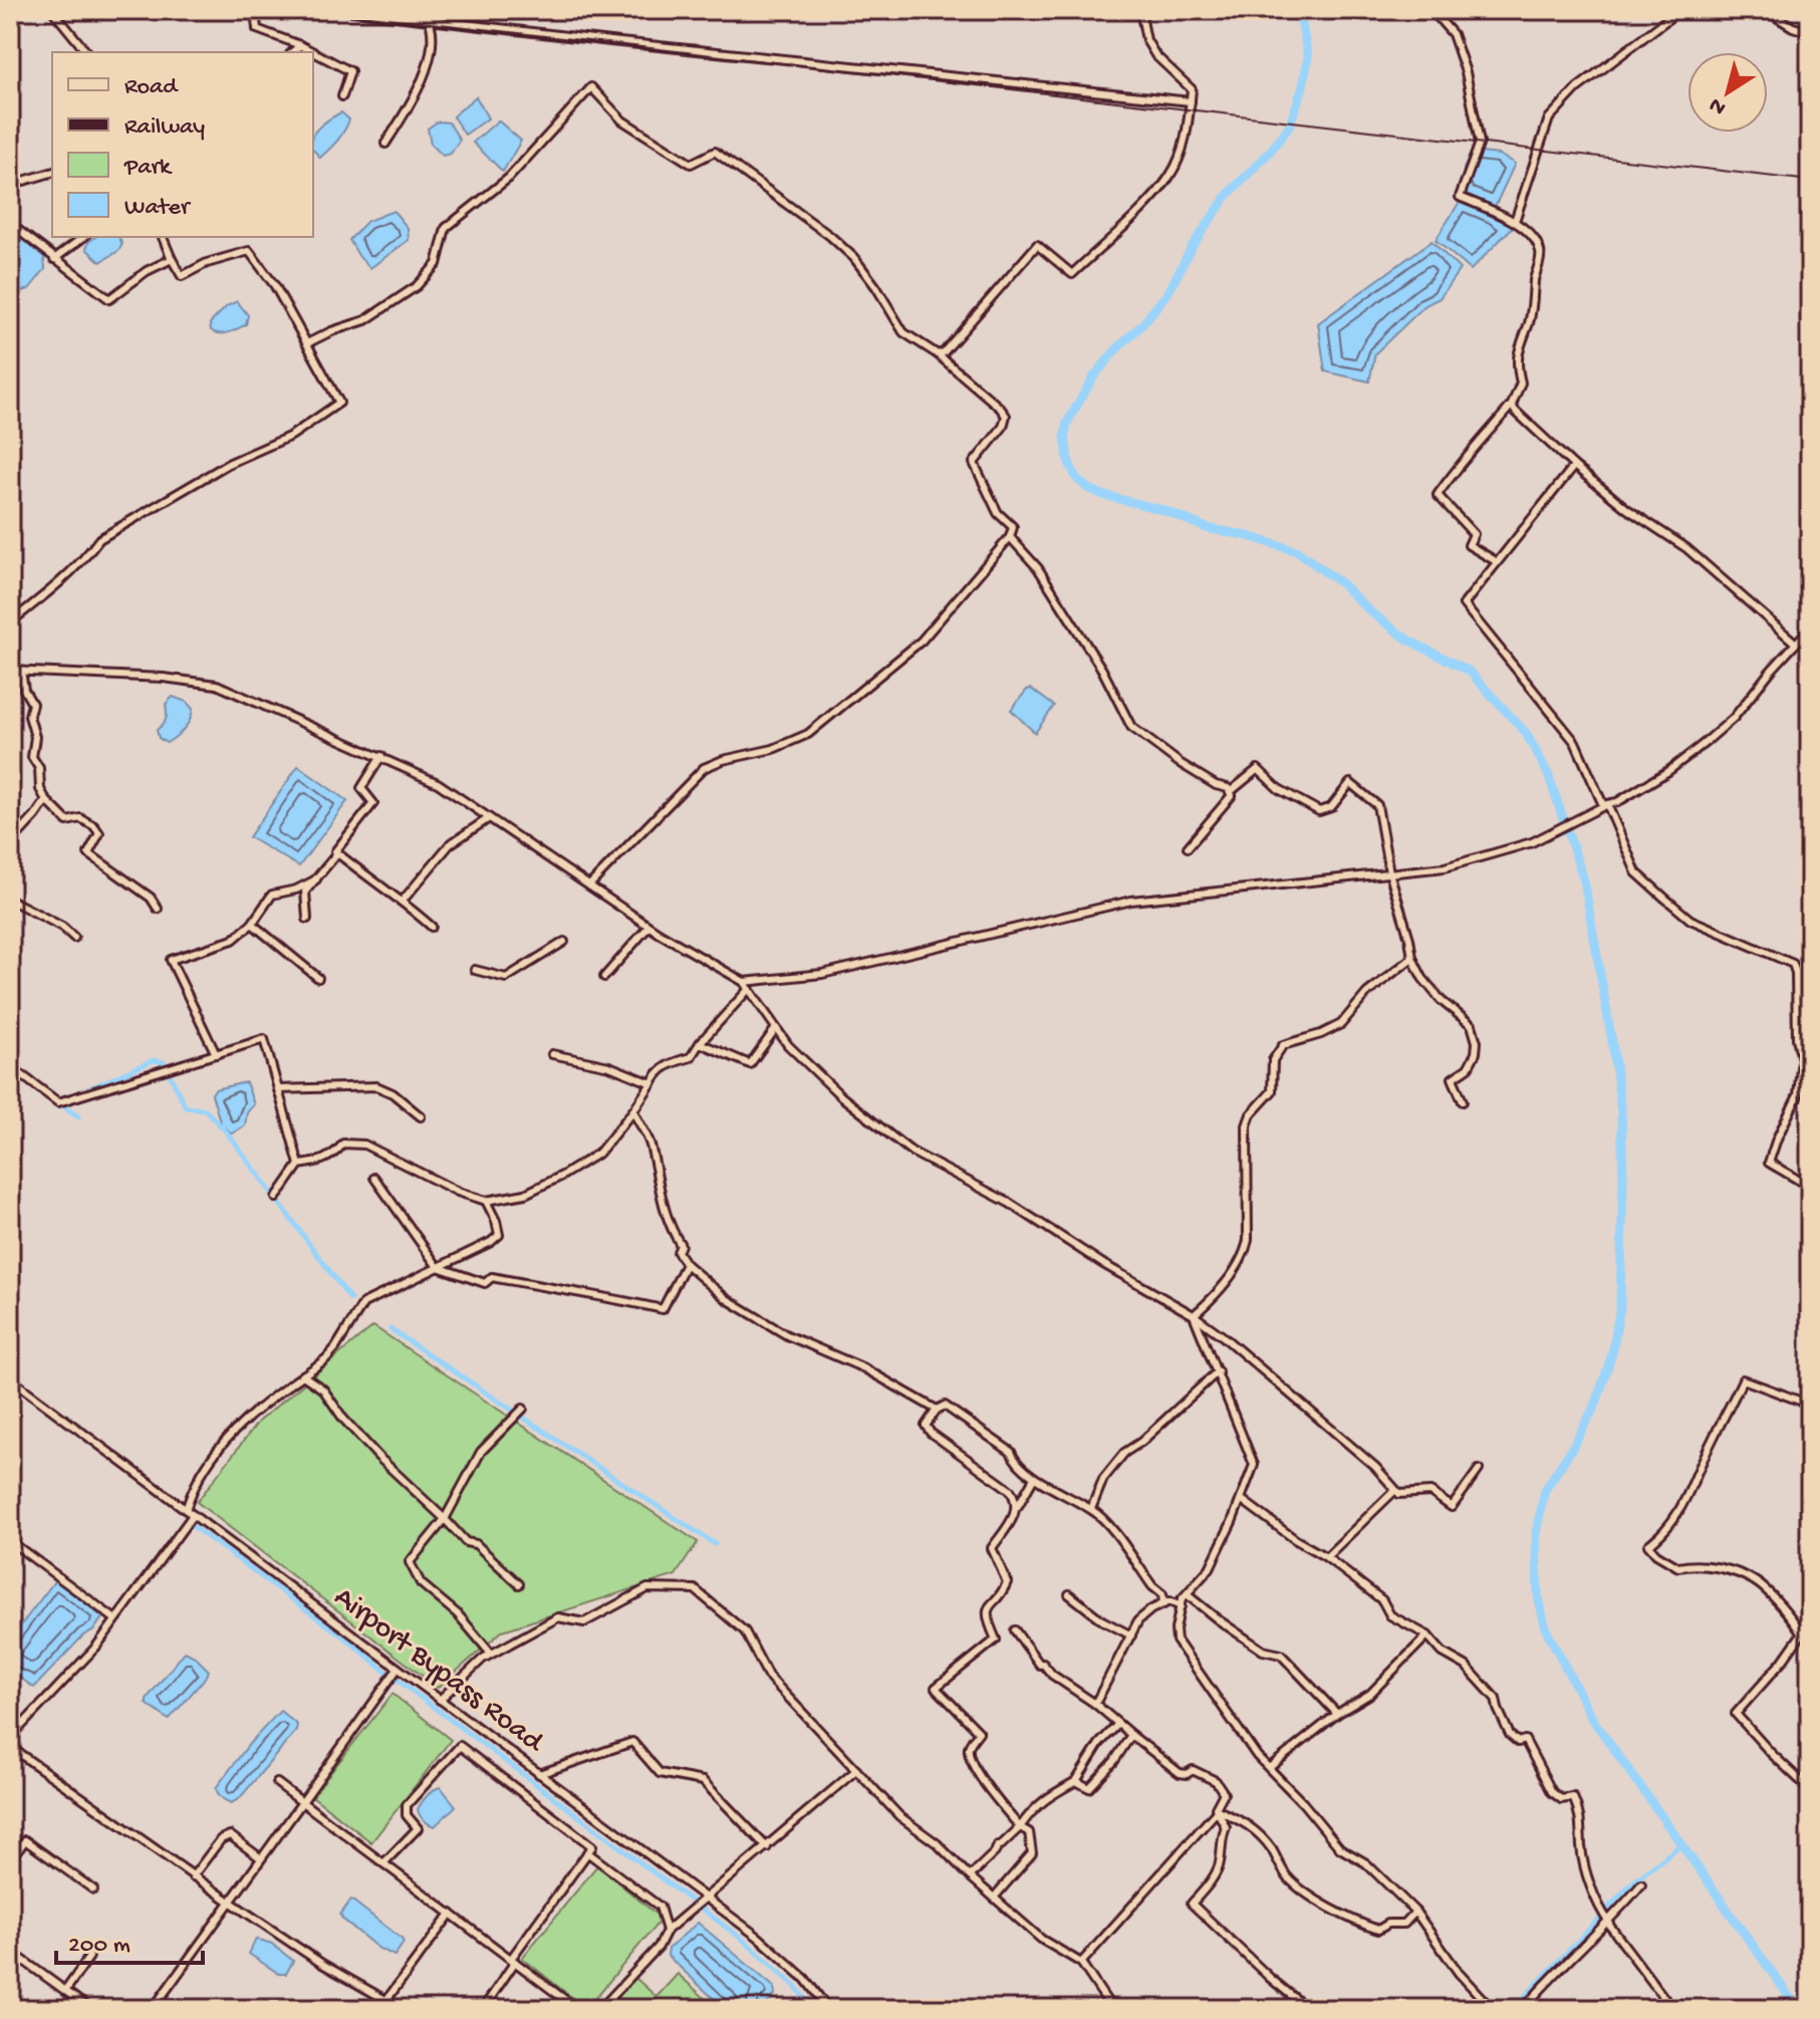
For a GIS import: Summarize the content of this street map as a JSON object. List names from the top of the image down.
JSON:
{
  "streets": {
    "street": ["Airport Bypass Road"]
  },
  "legend": [
    "Road",
    "Railway",
    "Park",
    "Water"
  ],
  "scale_bar": "200 m",
  "north": "bottom left"
}
